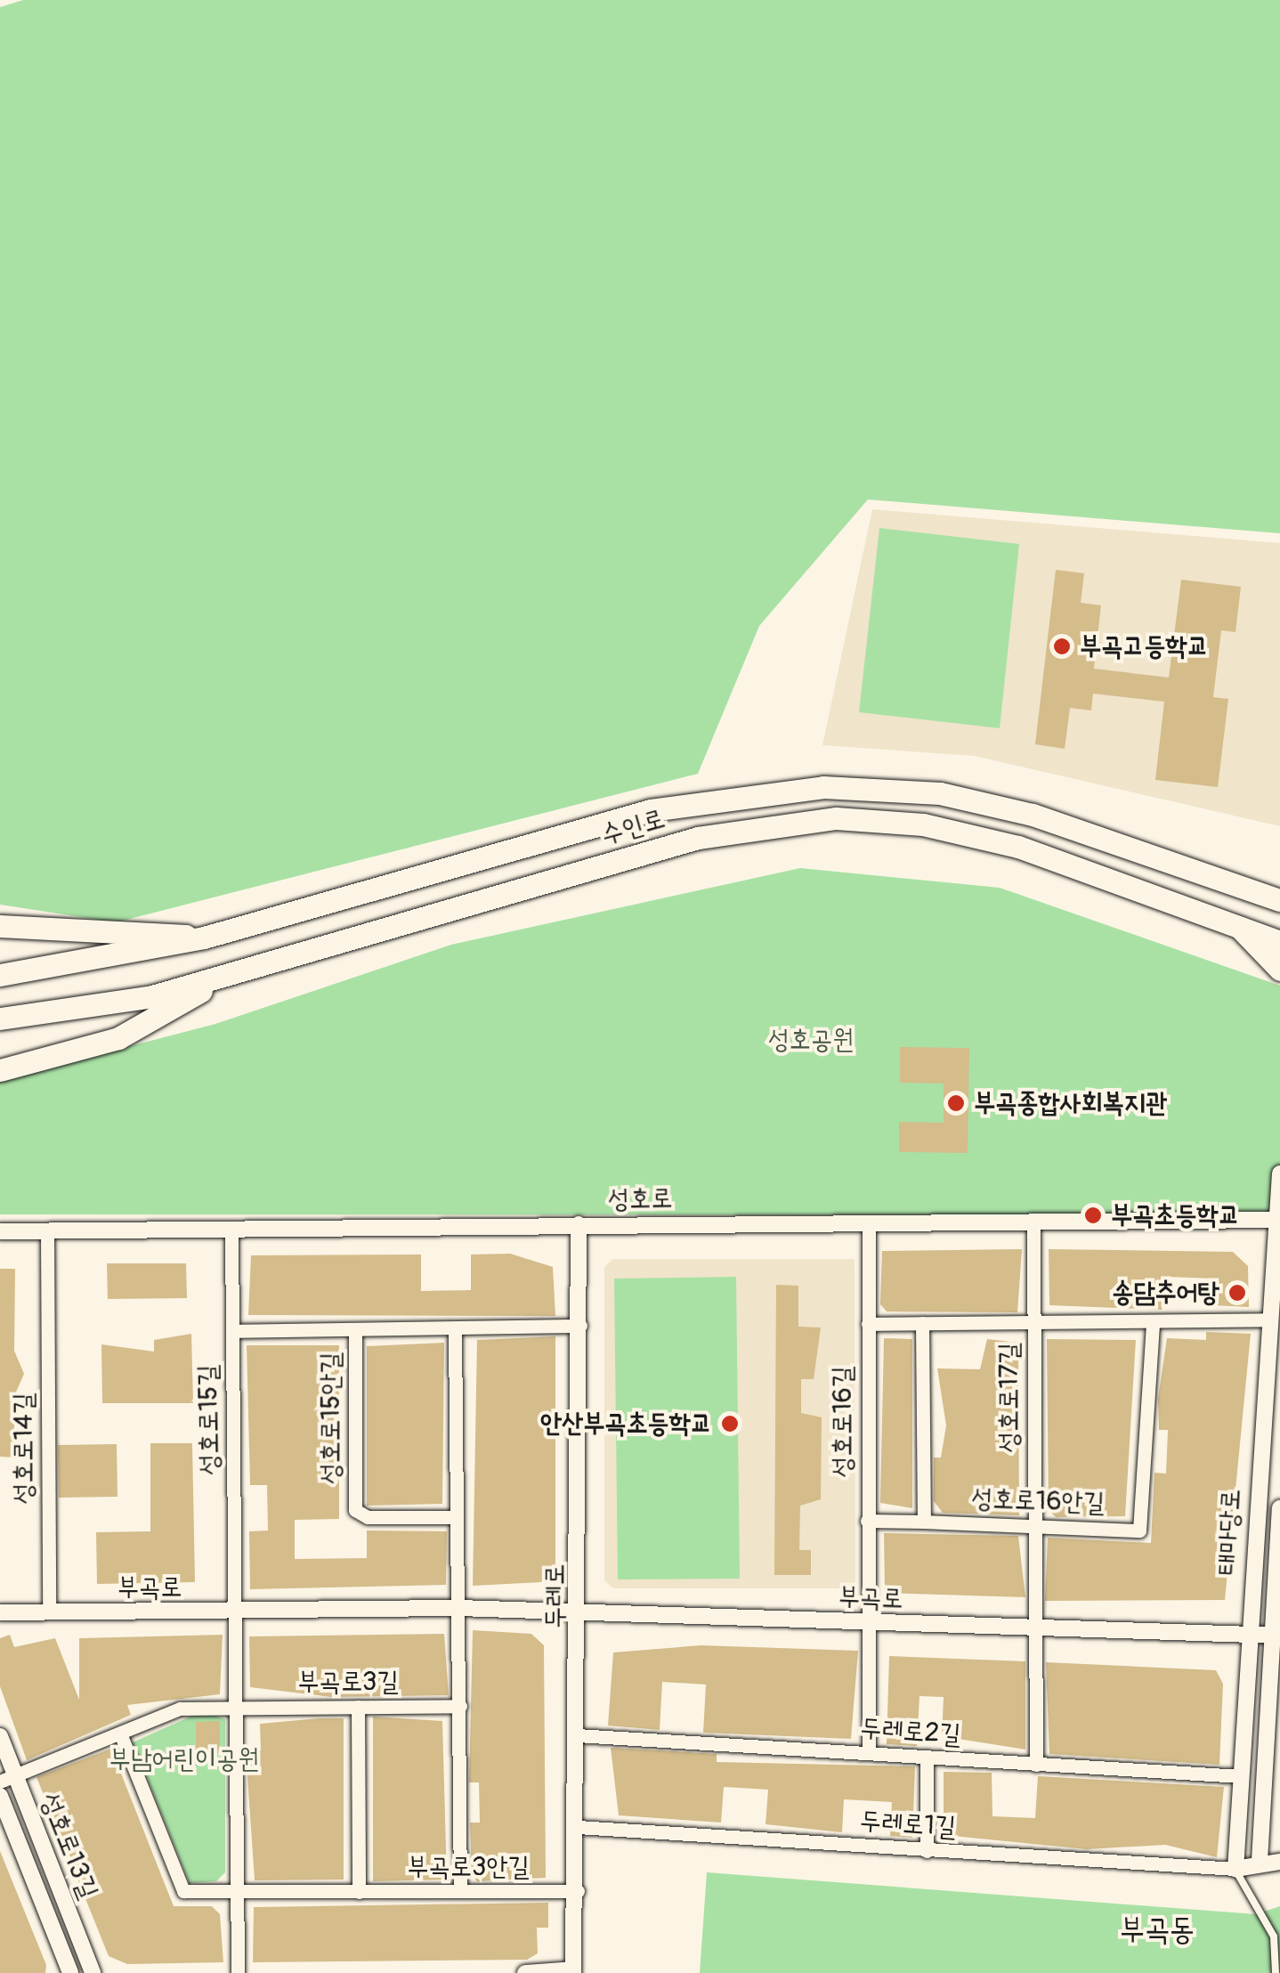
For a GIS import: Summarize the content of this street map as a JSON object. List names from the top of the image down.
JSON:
{
  "streets": {
    "highway": ["수인로"],
    "street": [
      "성호로",
      "성호로17길",
      "성호로15안길",
      "성호로15길",
      "성호로16길",
      "성호로14길",
      "성호로16안길",
      "태마당로",
      "부곡로",
      "두레로",
      "부곡로3길",
      "두레로2길",
      "두레로1길",
      "성호로13길",
      "부곡로3안길"
    ]
  },
  "crossings": [
    ["성호로", "성호로17길"],
    ["성호로", "성호로15길"],
    ["성호로", "성호로16길"],
    ["성호로", "성호로14길"],
    ["성호로", "태마당로"],
    ["성호로", "두레로"],
    ["성호로17길", "성호로16안길"],
    ["성호로17길", "부곡로"],
    ["성호로17길", "두레로2길"],
    ["성호로15안길", "성호로15길"],
    ["성호로15안길", "두레로"],
    ["성호로15길", "부곡로"],
    ["성호로16길", "성호로16안길"],
    ["성호로16길", "부곡로"],
    ["성호로16길", "두레로2길"],
    ["성호로14길", "부곡로"],
    ["태마당로", "부곡로"],
    ["태마당로", "두레로2길"],
    ["태마당로", "두레로1길"],
    ["부곡로", "두레로"],
    ["두레로", "두레로2길"],
    ["두레로", "두레로1길"],
    ["두레로", "부곡로3안길"],
    ["부곡로3길", "성호로13길"]
  ],
  "districts": ["부곡동"],
  "parks": ["성호공원", "부남어린이공원"],
  "places": [
    "부곡고등학교",
    "부곡종합사회복지관",
    "부곡초등학교",
    "송담추어탕",
    "안산부곡초등학교"
  ]
}
